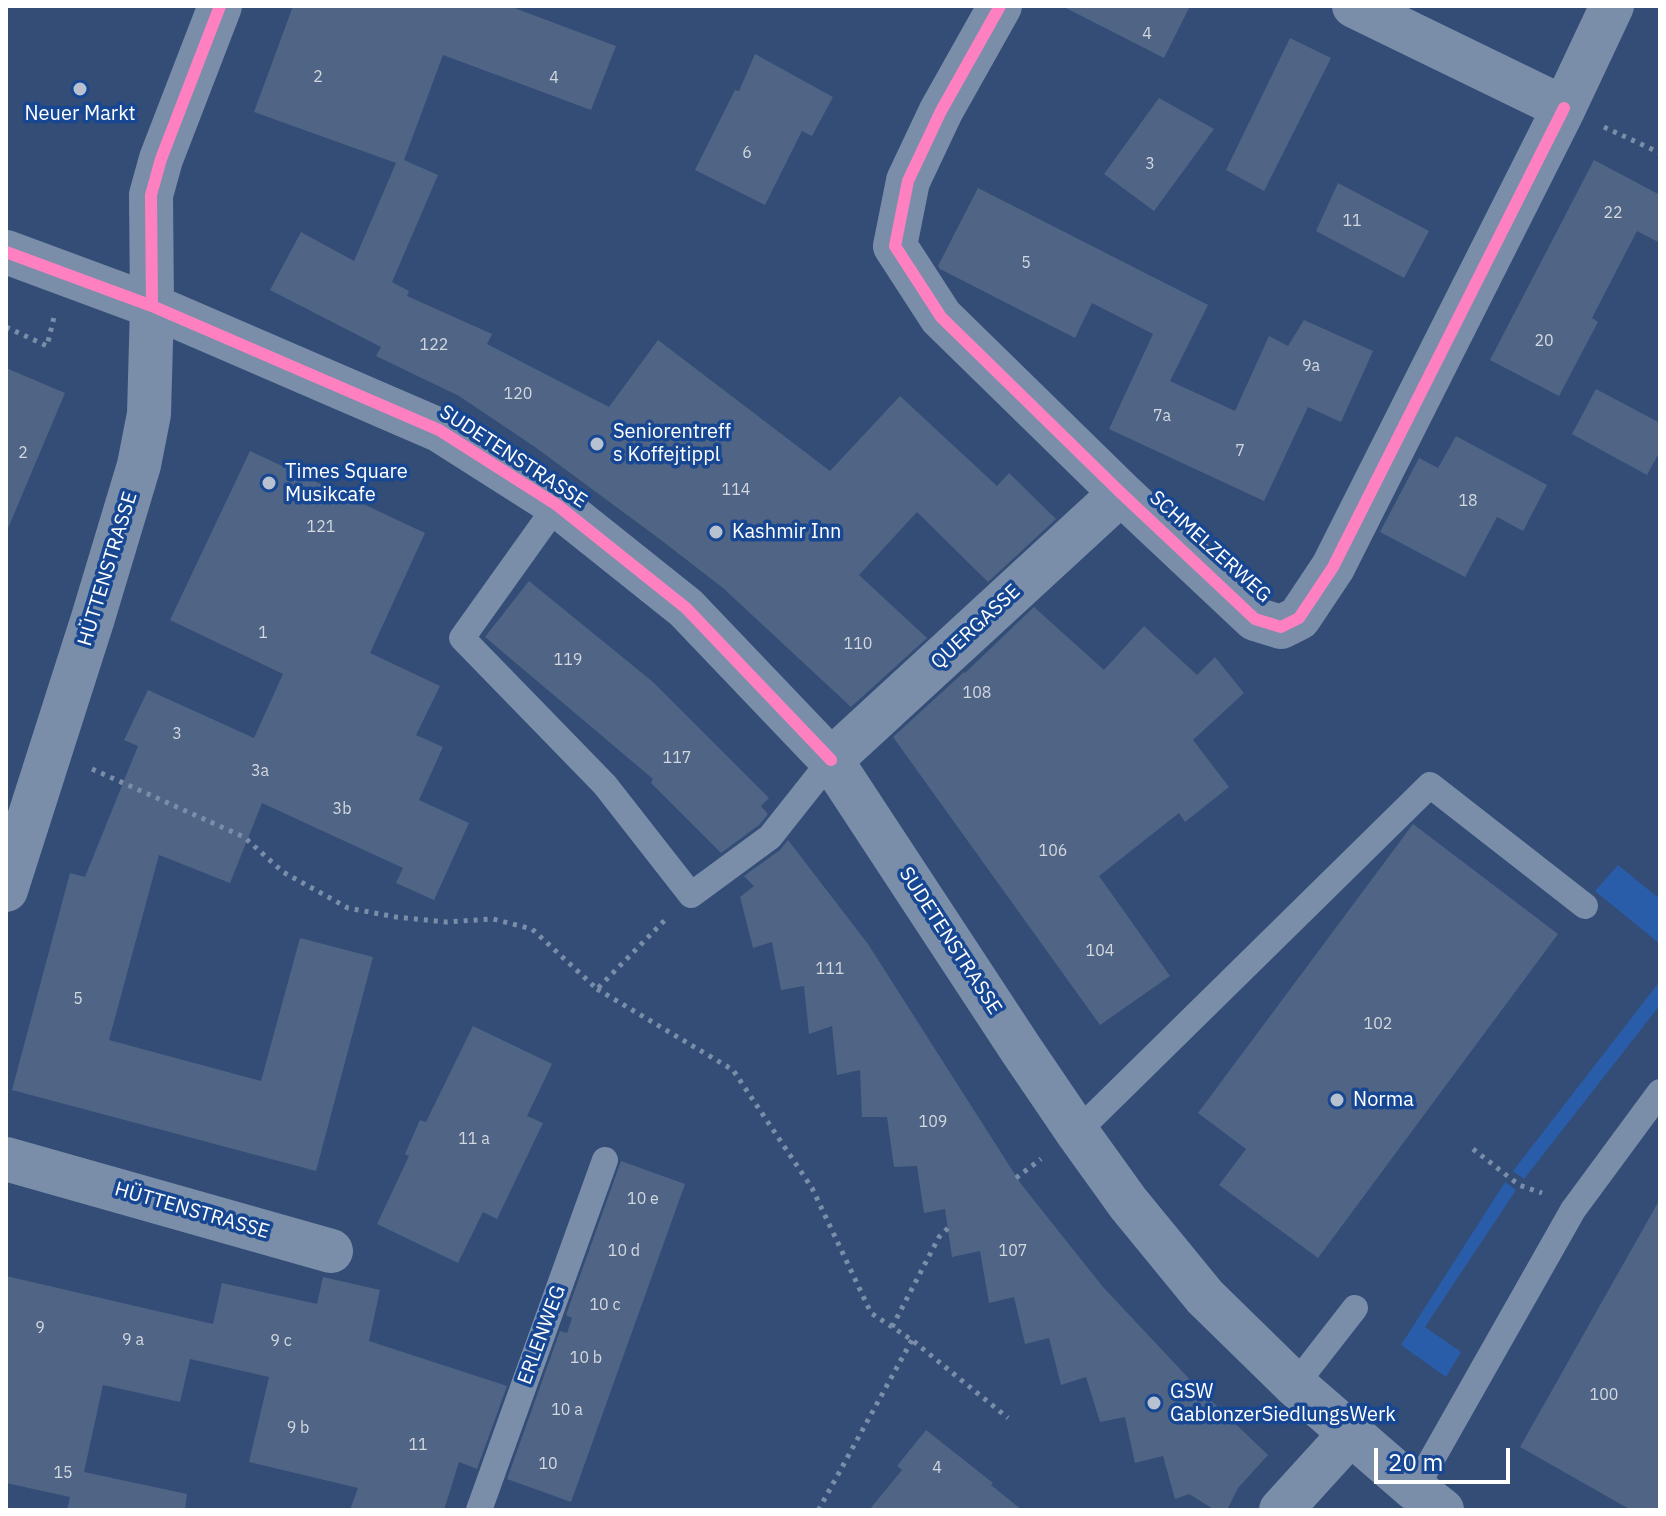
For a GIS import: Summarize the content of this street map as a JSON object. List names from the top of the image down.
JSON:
{
  "streets": {
    "street": [
      "SUDETENSTRASSE",
      "SCHMELZERWEG",
      "HÜTTENSTRASSE",
      "QUERGASSE"
    ],
    "lane": ["ERLENWEG"]
  },
  "crossings": [
    ["SUDETENSTRASSE", "HÜTTENSTRASSE"],
    ["SUDETENSTRASSE", "QUERGASSE"],
    ["SCHMELZERWEG", "QUERGASSE"]
  ],
  "places": [
    "Neuer Markt",
    "Seniorentreff s Koffejtippl",
    "Times Square Musikcafe",
    "Kashmir Inn",
    "Norma",
    "GSW GablonzerSiedlungsWerk"
  ],
  "house_numbers": [
    "4",
    "2",
    "4",
    "6",
    "3",
    "22",
    "11",
    "5",
    "20",
    "122",
    "9a",
    "120",
    "7a",
    "7",
    "2",
    "114",
    "18",
    "121",
    "1",
    "110",
    "119",
    "108",
    "3",
    "117",
    "3a",
    "3b",
    "106",
    "104",
    "111",
    "5",
    "102",
    "109",
    "11 a",
    "10 e",
    "10 d",
    "107",
    "10 c",
    "9",
    "9 a",
    "9 c",
    "10 b",
    "100",
    "10 a",
    "9 b",
    "11",
    "10",
    "4",
    "15"
  ],
  "scale_bar": "20 m"
}
